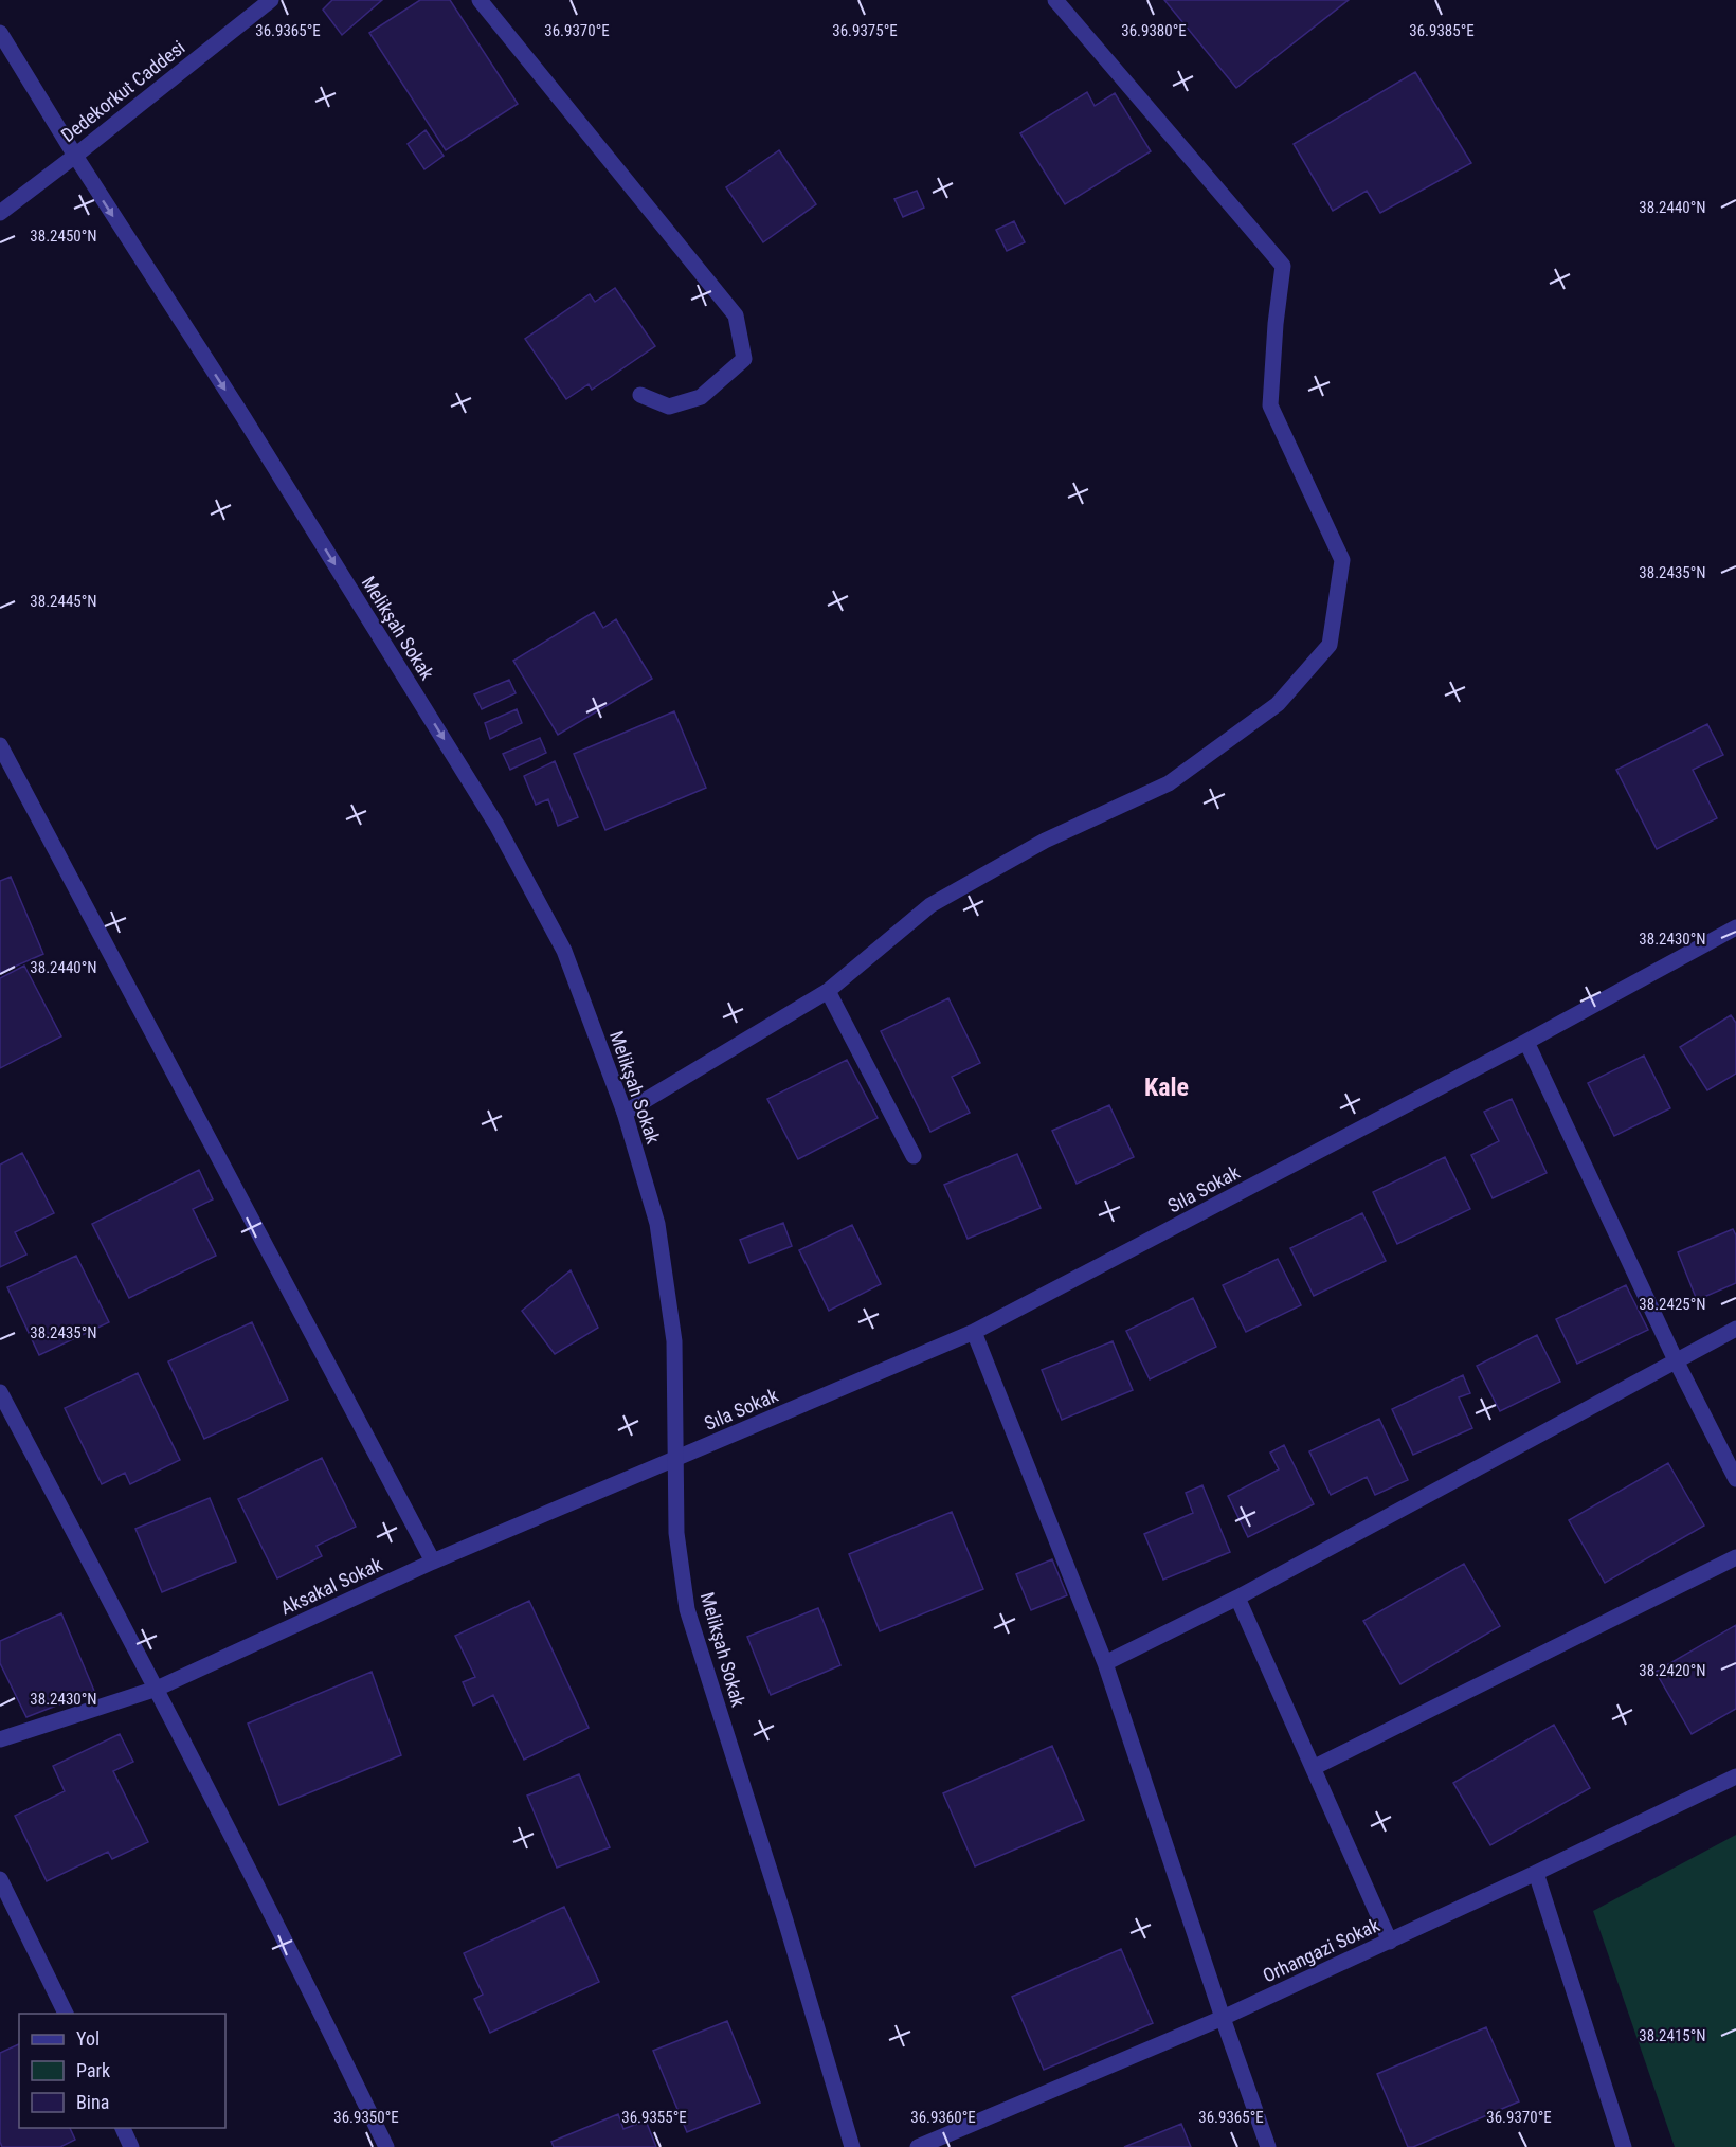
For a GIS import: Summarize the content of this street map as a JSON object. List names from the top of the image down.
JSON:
{
  "streets": {
    "street": [
      "Dedekorkut Caddesi",
      "Melikşah Sokak",
      "Sıla Sokak",
      "Aksakal Sokak",
      "Orhangazi Sokak"
    ]
  },
  "crossings": [
    ["Dedekorkut Caddesi", "Melikşah Sokak"],
    ["Melikşah Sokak", "Sıla Sokak"],
    ["Melikşah Sokak", "Aksakal Sokak"],
    ["Sıla Sokak", "Aksakal Sokak"]
  ],
  "one_way": ["Melikşah Sokak"],
  "districts": ["Kale"],
  "legend": ["Yol", "Park", "Bina"],
  "coordinates": [
    "36.9365°E",
    "36.9370°E",
    "36.9385°E",
    "36.9375°E",
    "36.9380°E",
    "38.2440°N",
    "38.2450°N",
    "38.2435°N",
    "38.2445°N",
    "38.2430°N",
    "38.2425°N",
    "38.2420°N",
    "38.2415°N",
    "36.9350°E",
    "36.9355°E",
    "36.9360°E"
  ]
}
